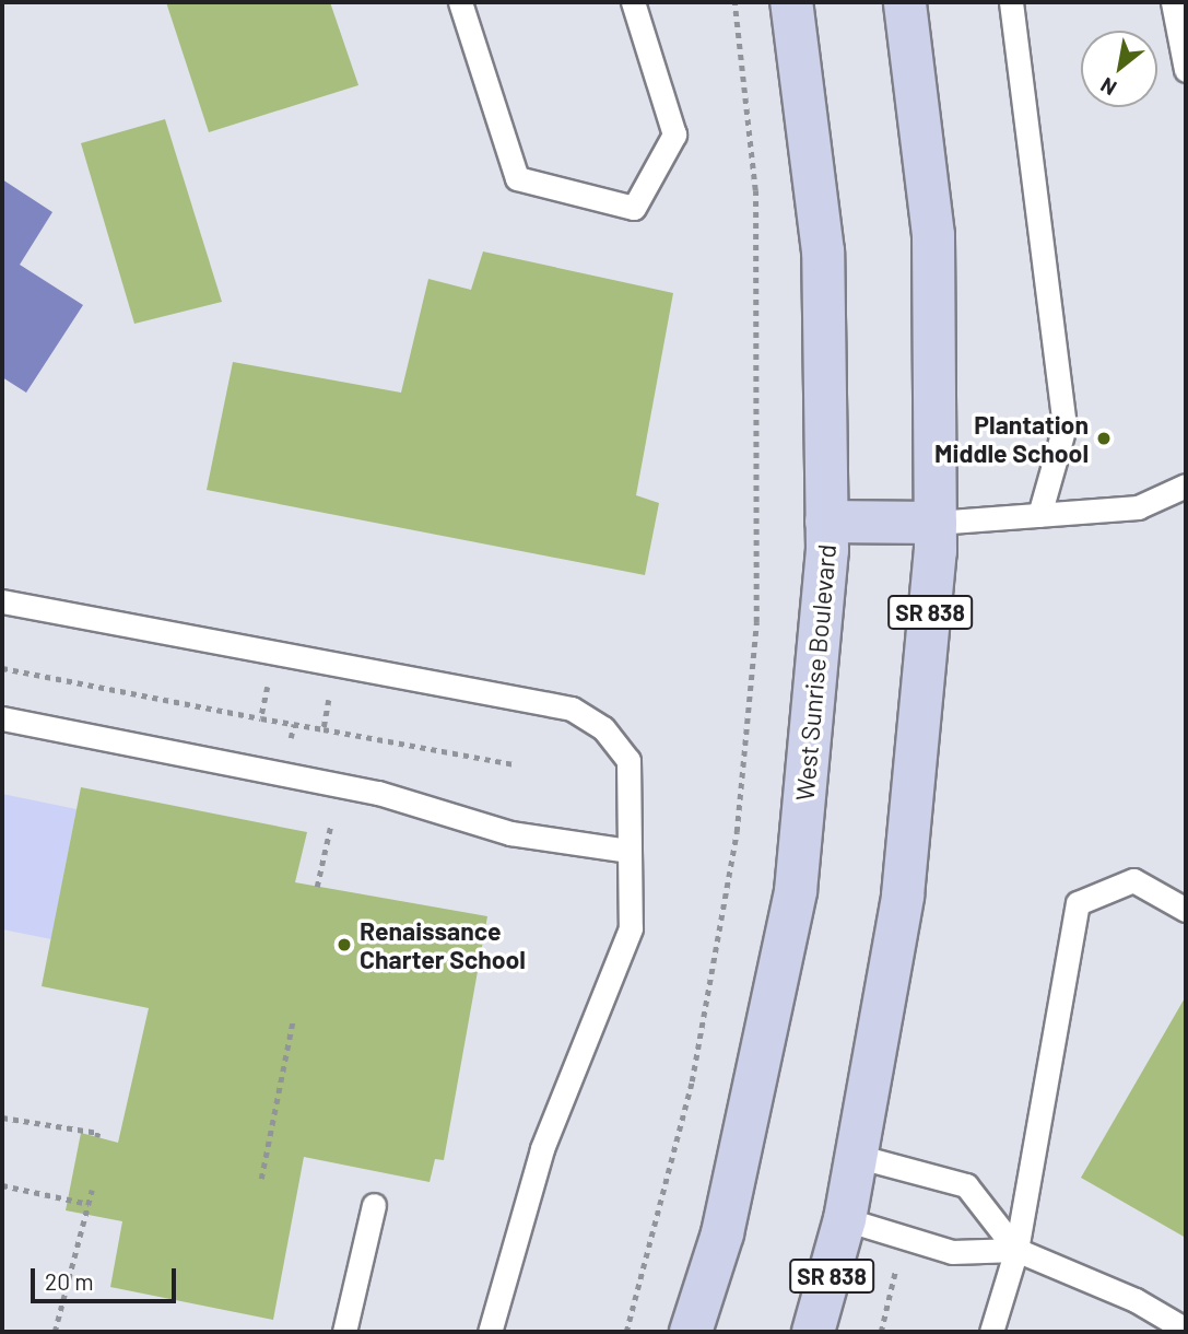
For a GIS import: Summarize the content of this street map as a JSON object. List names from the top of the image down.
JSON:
{
  "streets": {
    "highway": ["SR 838", "West Sunrise Boulevard"]
  },
  "places": ["Plantation Middle School", "Renaissance Charter School"],
  "scale_bar": "20 m",
  "north": "bottom left"
}
